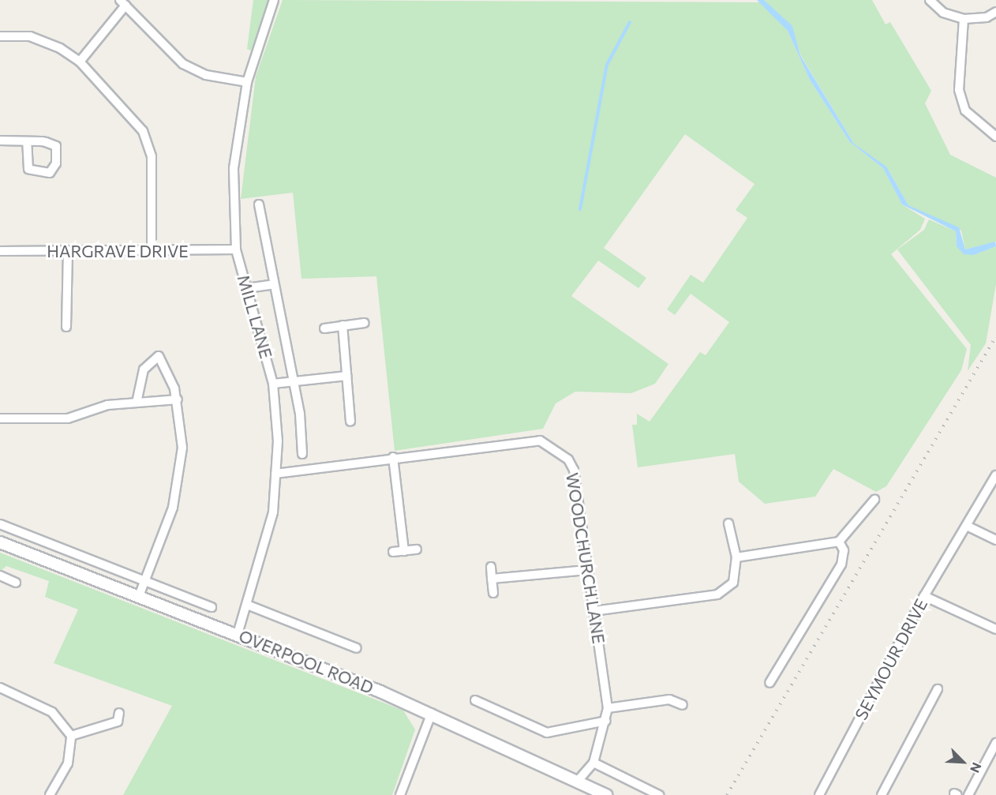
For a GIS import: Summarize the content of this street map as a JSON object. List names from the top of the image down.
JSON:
{
  "streets": {
    "main road": ["OVERPOOL ROAD"],
    "street": [
      "HARGRAVE DRIVE",
      "MILL LANE",
      "WOODCHURCH LANE",
      "SEYMOUR DRIVE"
    ]
  },
  "crossings": [
    ["HARGRAVE DRIVE", "MILL LANE"],
    ["MILL LANE", "WOODCHURCH LANE"],
    ["MILL LANE", "OVERPOOL ROAD"],
    ["WOODCHURCH LANE", "OVERPOOL ROAD"]
  ],
  "north": "bottom right"
}
